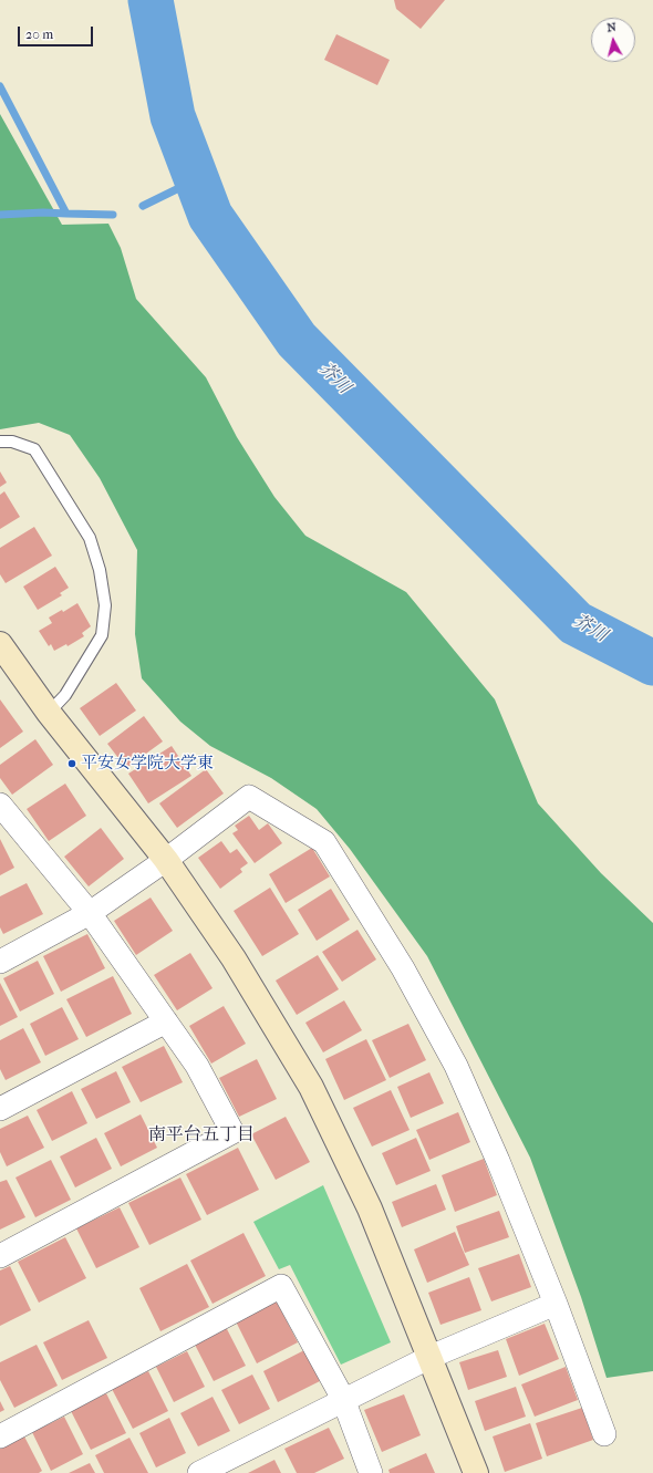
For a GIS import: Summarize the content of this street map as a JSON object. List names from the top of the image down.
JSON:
{
  "districts": ["南平台五丁目"],
  "water": ["芥川"],
  "places": ["平安女学院大学東"],
  "scale_bar": "20 m",
  "north": "top"
}
